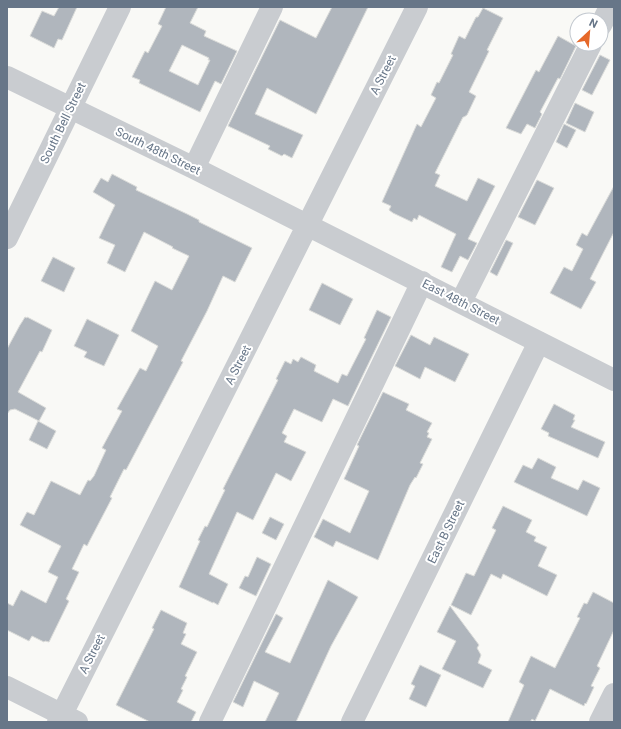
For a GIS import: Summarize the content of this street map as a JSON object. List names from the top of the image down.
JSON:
{
  "streets": {
    "street": [
      "A Street",
      "South Bell Street",
      "South 48th Street",
      "East 48th Street",
      "East B Street"
    ]
  },
  "crossings": [
    ["A Street", "South 48th Street"],
    ["A Street", "East 48th Street"],
    ["South Bell Street", "South 48th Street"],
    ["South 48th Street", "East 48th Street"],
    ["East 48th Street", "East B Street"]
  ],
  "north": "top right"
}
